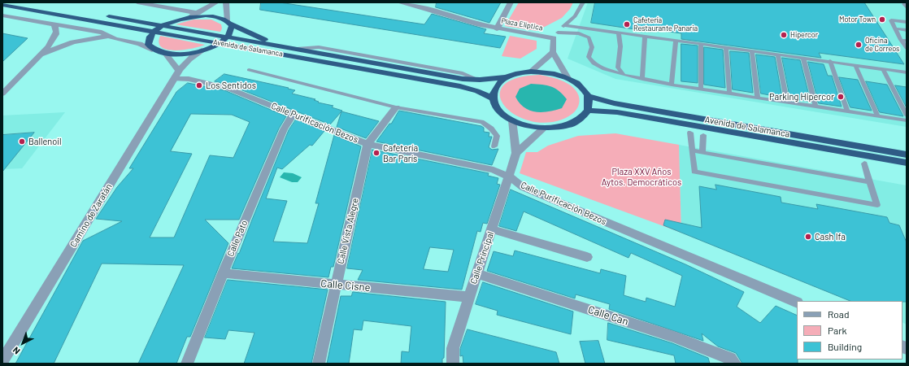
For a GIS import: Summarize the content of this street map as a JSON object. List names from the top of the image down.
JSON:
{
  "streets": {
    "highway": ["Avenida de Salamanca"],
    "street": [
      "Plaza Elíptica",
      "Calle Purificación Bezos",
      "Camino de Zaratán",
      "Calle Vista Alegre",
      "Calle Pato",
      "Calle Principal",
      "Calle Cisne",
      "Calle Can"
    ]
  },
  "crossings": [
    ["Avenida de Salamanca", "Calle Principal"],
    ["Calle Purificación Bezos", "Camino de Zaratán"],
    ["Calle Purificación Bezos", "Calle Vista Alegre"],
    ["Calle Purificación Bezos", "Calle Pato"],
    ["Calle Purificación Bezos", "Calle Principal"],
    ["Calle Vista Alegre", "Calle Cisne"],
    ["Calle Pato", "Calle Cisne"],
    ["Calle Principal", "Calle Cisne"],
    ["Calle Principal", "Calle Can"]
  ],
  "parks": ["Plaza XXV Años Aytos. Democráticos"],
  "places": [
    "Motor Town",
    "Cafetería Restaurante Panaria",
    "Hipercor",
    "Oficina de Correos",
    "Los Sentidos",
    "Parking Hipercor",
    "Ballenoil",
    "Cafetería Bar París",
    "Cash Ifa"
  ],
  "legend": ["Road", "Park", "Building"],
  "north": "bottom left"
}
